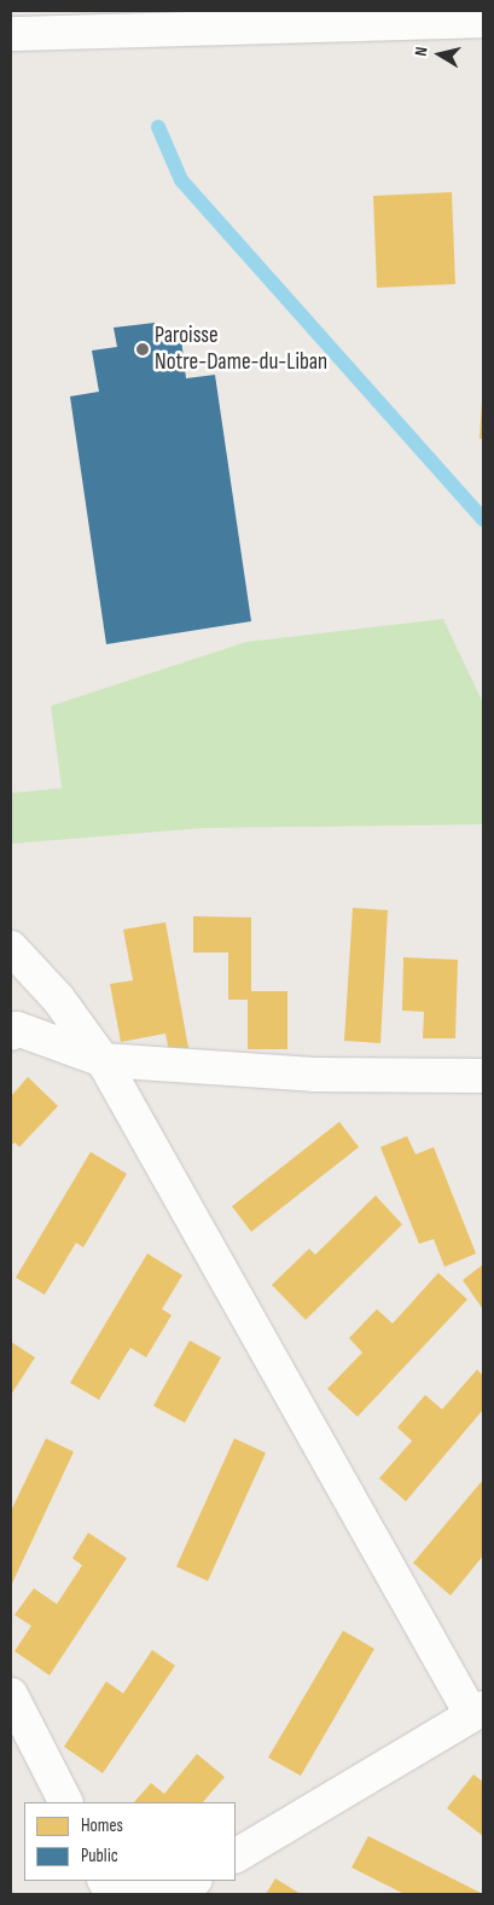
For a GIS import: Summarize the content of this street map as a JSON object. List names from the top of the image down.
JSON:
{
  "places": ["Paroisse Notre-Dame-du-Liban"],
  "legend": ["Homes", "Public"],
  "north": "left"
}
